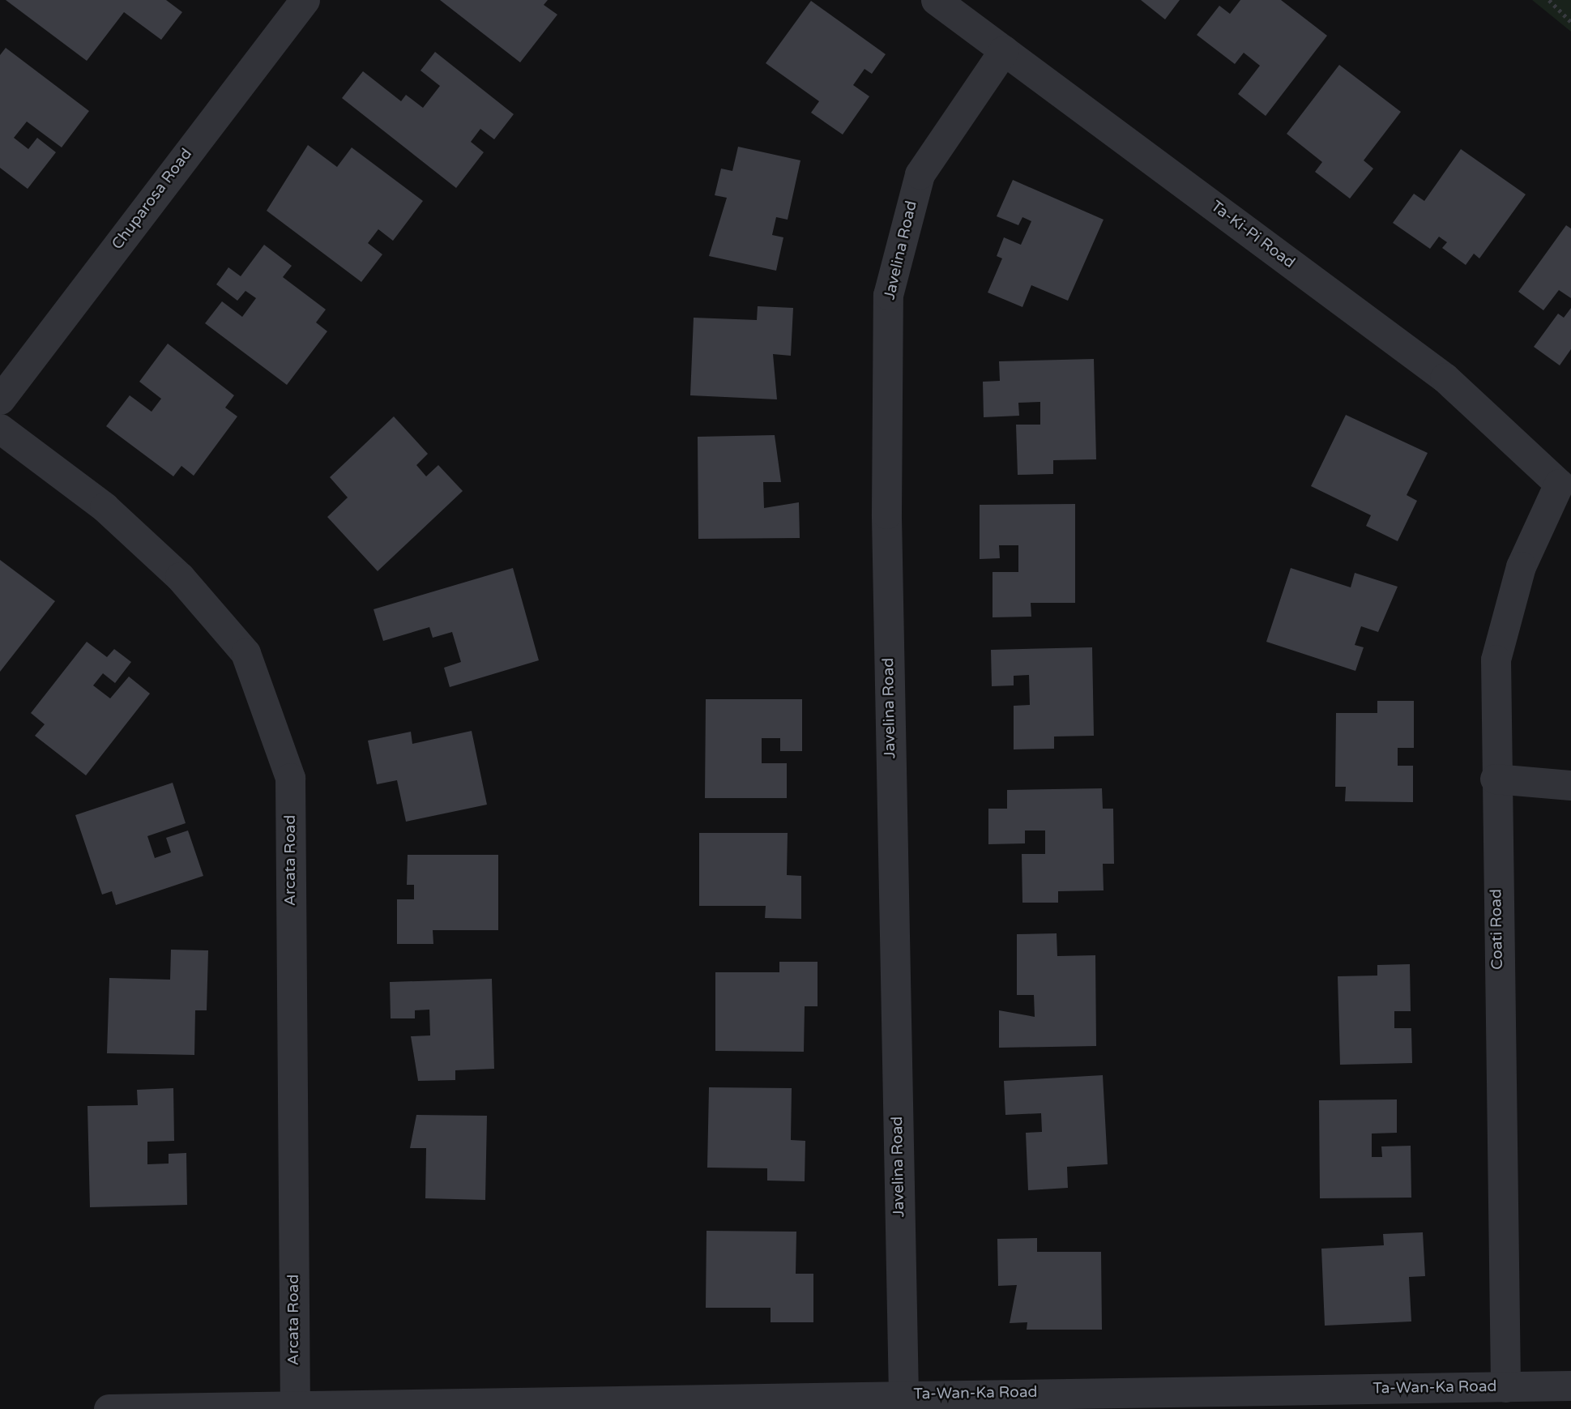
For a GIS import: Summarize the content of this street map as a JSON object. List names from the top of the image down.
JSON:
{
  "streets": {
    "street": [
      "Chuparosa Road",
      "Ta-Ki-Pi Road",
      "Javelina Road",
      "Arcata Road",
      "Coati Road",
      "Ta-Wan-Ka Road"
    ]
  },
  "crossings": [
    ["Ta-Ki-Pi Road", "Javelina Road"],
    ["Ta-Ki-Pi Road", "Coati Road"],
    ["Javelina Road", "Ta-Wan-Ka Road"],
    ["Arcata Road", "Ta-Wan-Ka Road"],
    ["Coati Road", "Ta-Wan-Ka Road"]
  ]
}
